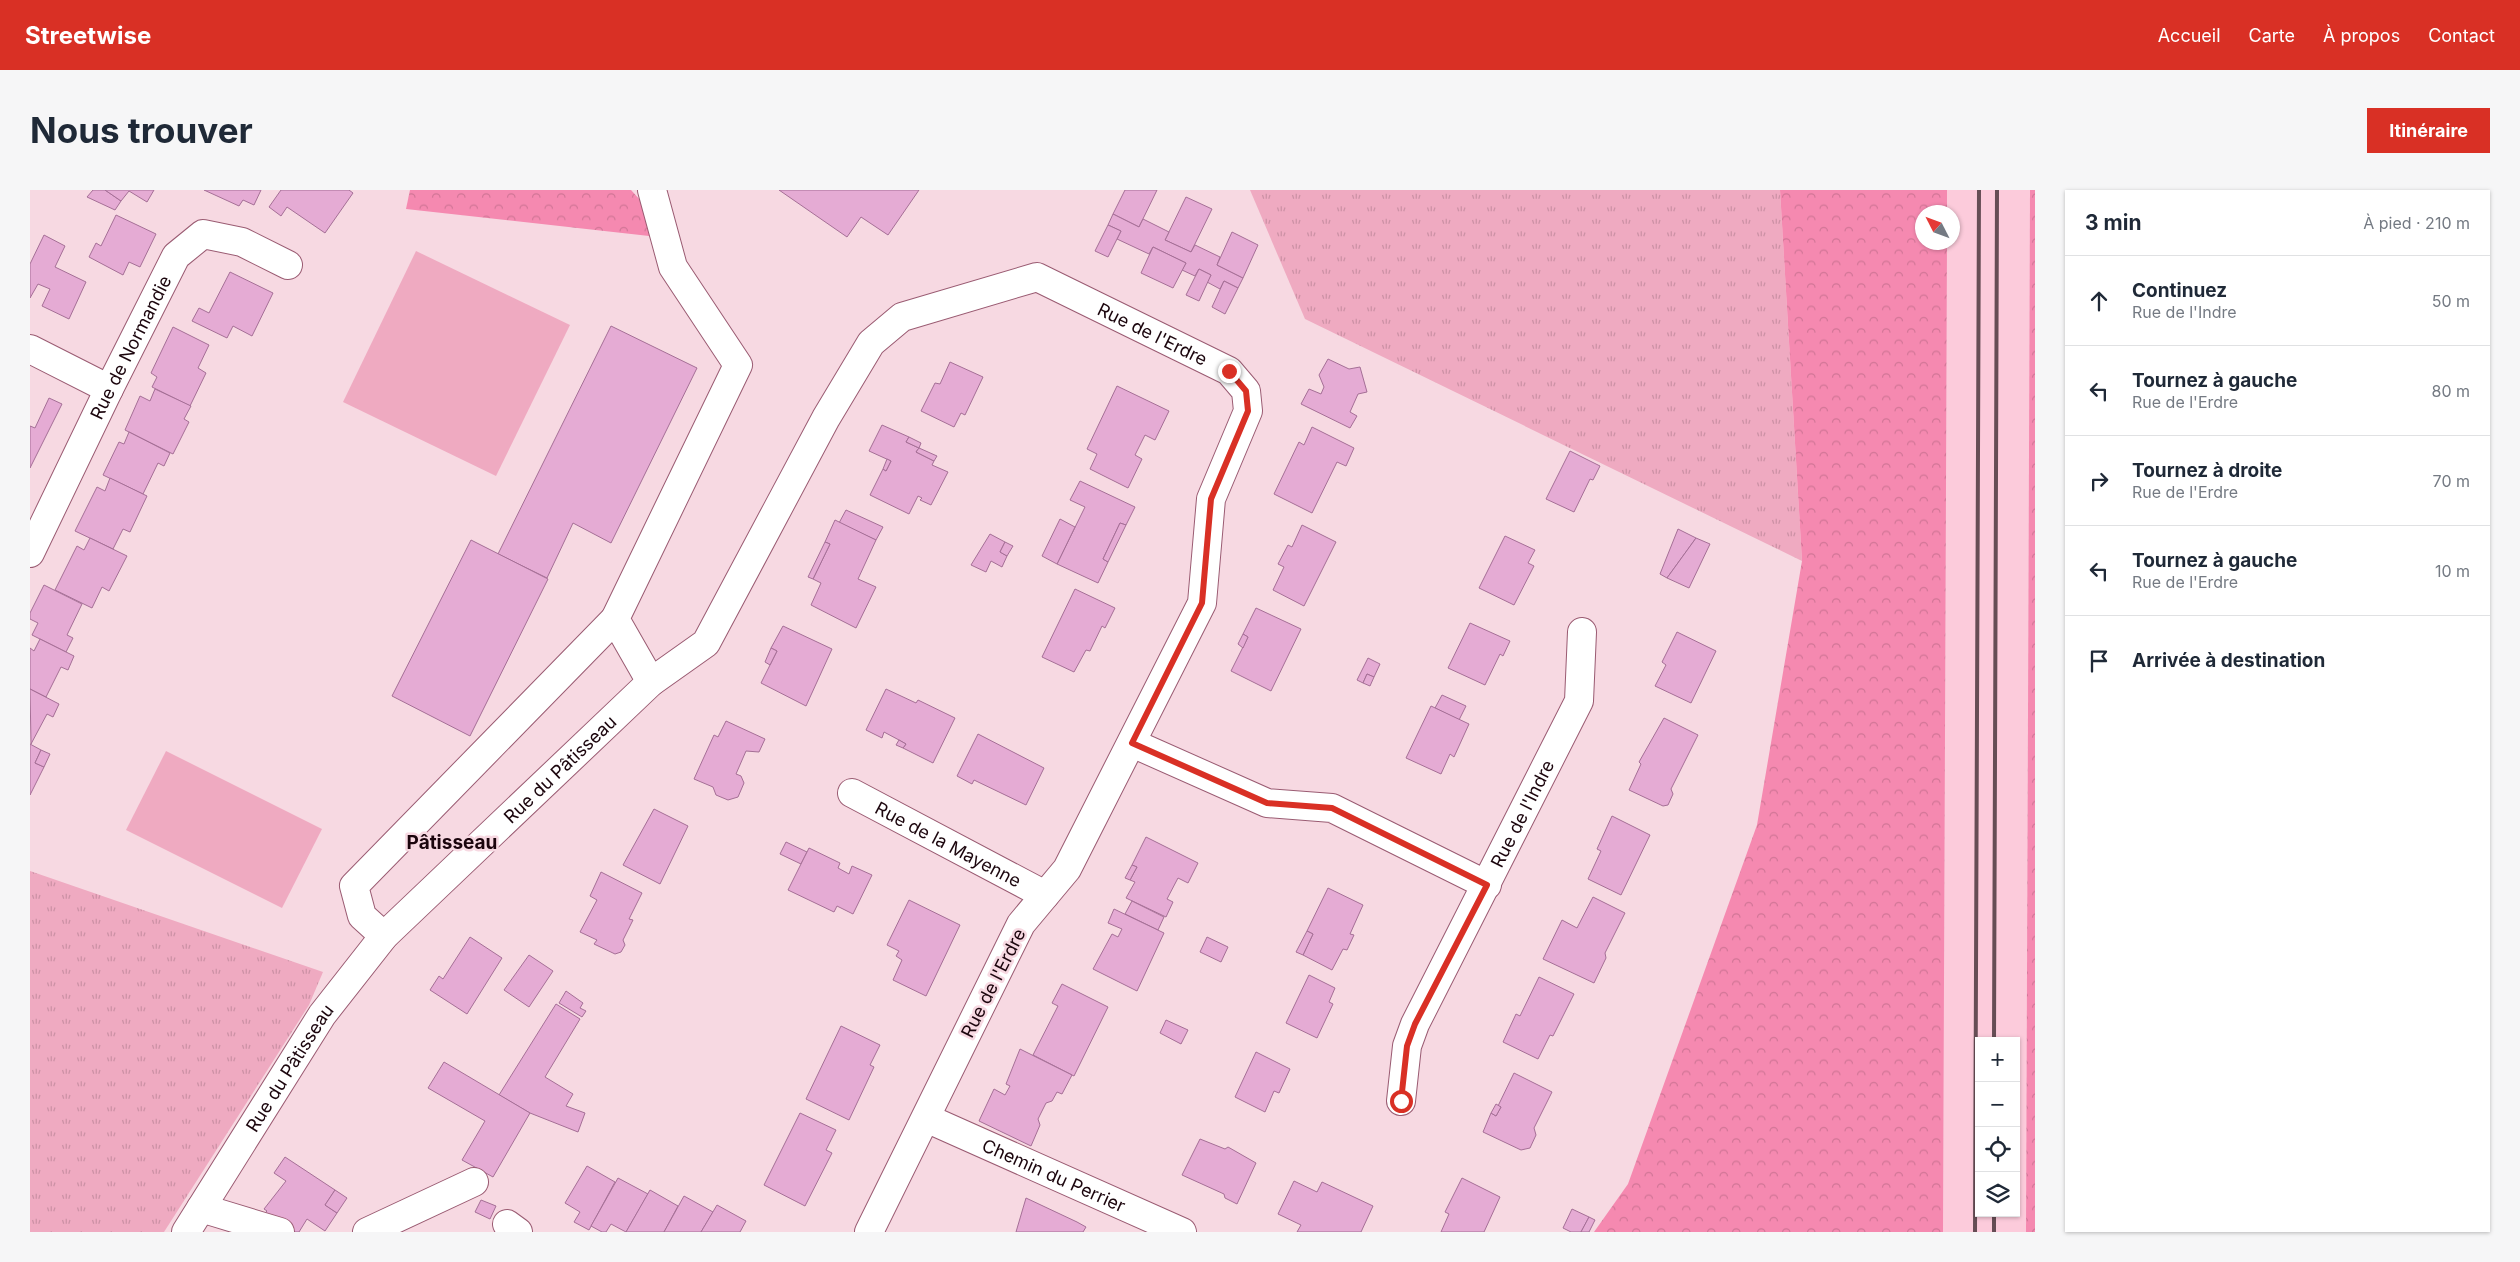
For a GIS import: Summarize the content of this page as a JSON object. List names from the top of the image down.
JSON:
{
  "streets": {
    "street": [
      "Rue de l'Erdre",
      "Rue de Normandie",
      "Rue du Pâtisseau",
      "Rue de l'Indre",
      "Rue de la Mayenne",
      "Chemin du Perrier"
    ]
  },
  "crossings": [
    ["Rue de l'Erdre", "Rue du Pâtisseau"],
    ["Rue de l'Erdre", "Rue de la Mayenne"],
    ["Rue de l'Erdre", "Chemin du Perrier"]
  ],
  "districts": ["Pâtisseau"],
  "north": "top left",
  "page": {
    "header": "Streetwise",
    "nav": [
      "Accueil",
      "Carte",
      "À propos",
      "Contact"
    ],
    "buttons": "Itinéraire",
    "title": "Nous trouver",
    "heading": ["3 min", "À pied · 210 m"],
    "list": [
      ["Continuez", "Rue de l'Indre", "50 m"],
      ["Tournez à gauche", "Rue de l'Erdre", "80 m"],
      ["Tournez à droite", "Rue de l'Erdre", "70 m"],
      ["Tournez à gauche", "Rue de l'Erdre", "10 m"],
      "Arrivée à destination"
    ],
    "map_buttons": ["+", "−"]
  }
}
